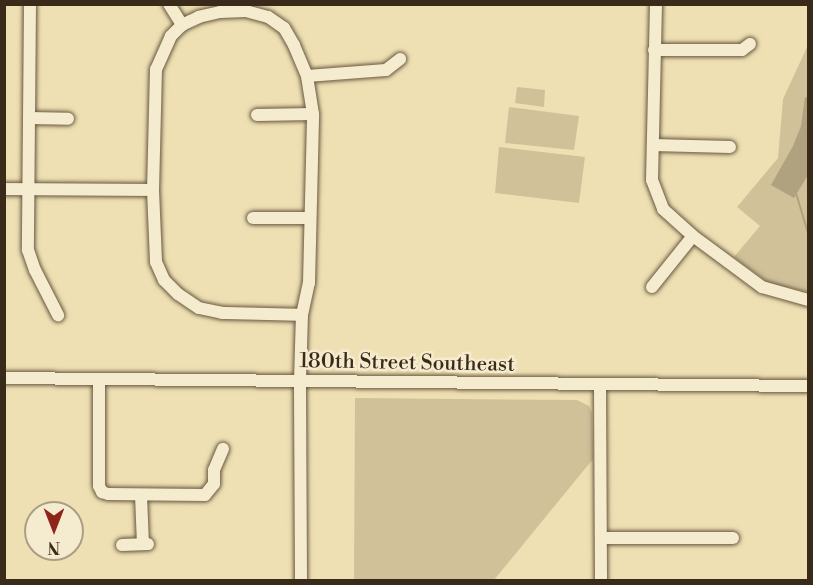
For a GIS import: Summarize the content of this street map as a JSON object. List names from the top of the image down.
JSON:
{
  "streets": {
    "street": ["180th Street Southeast"]
  },
  "north": "bottom"
}
